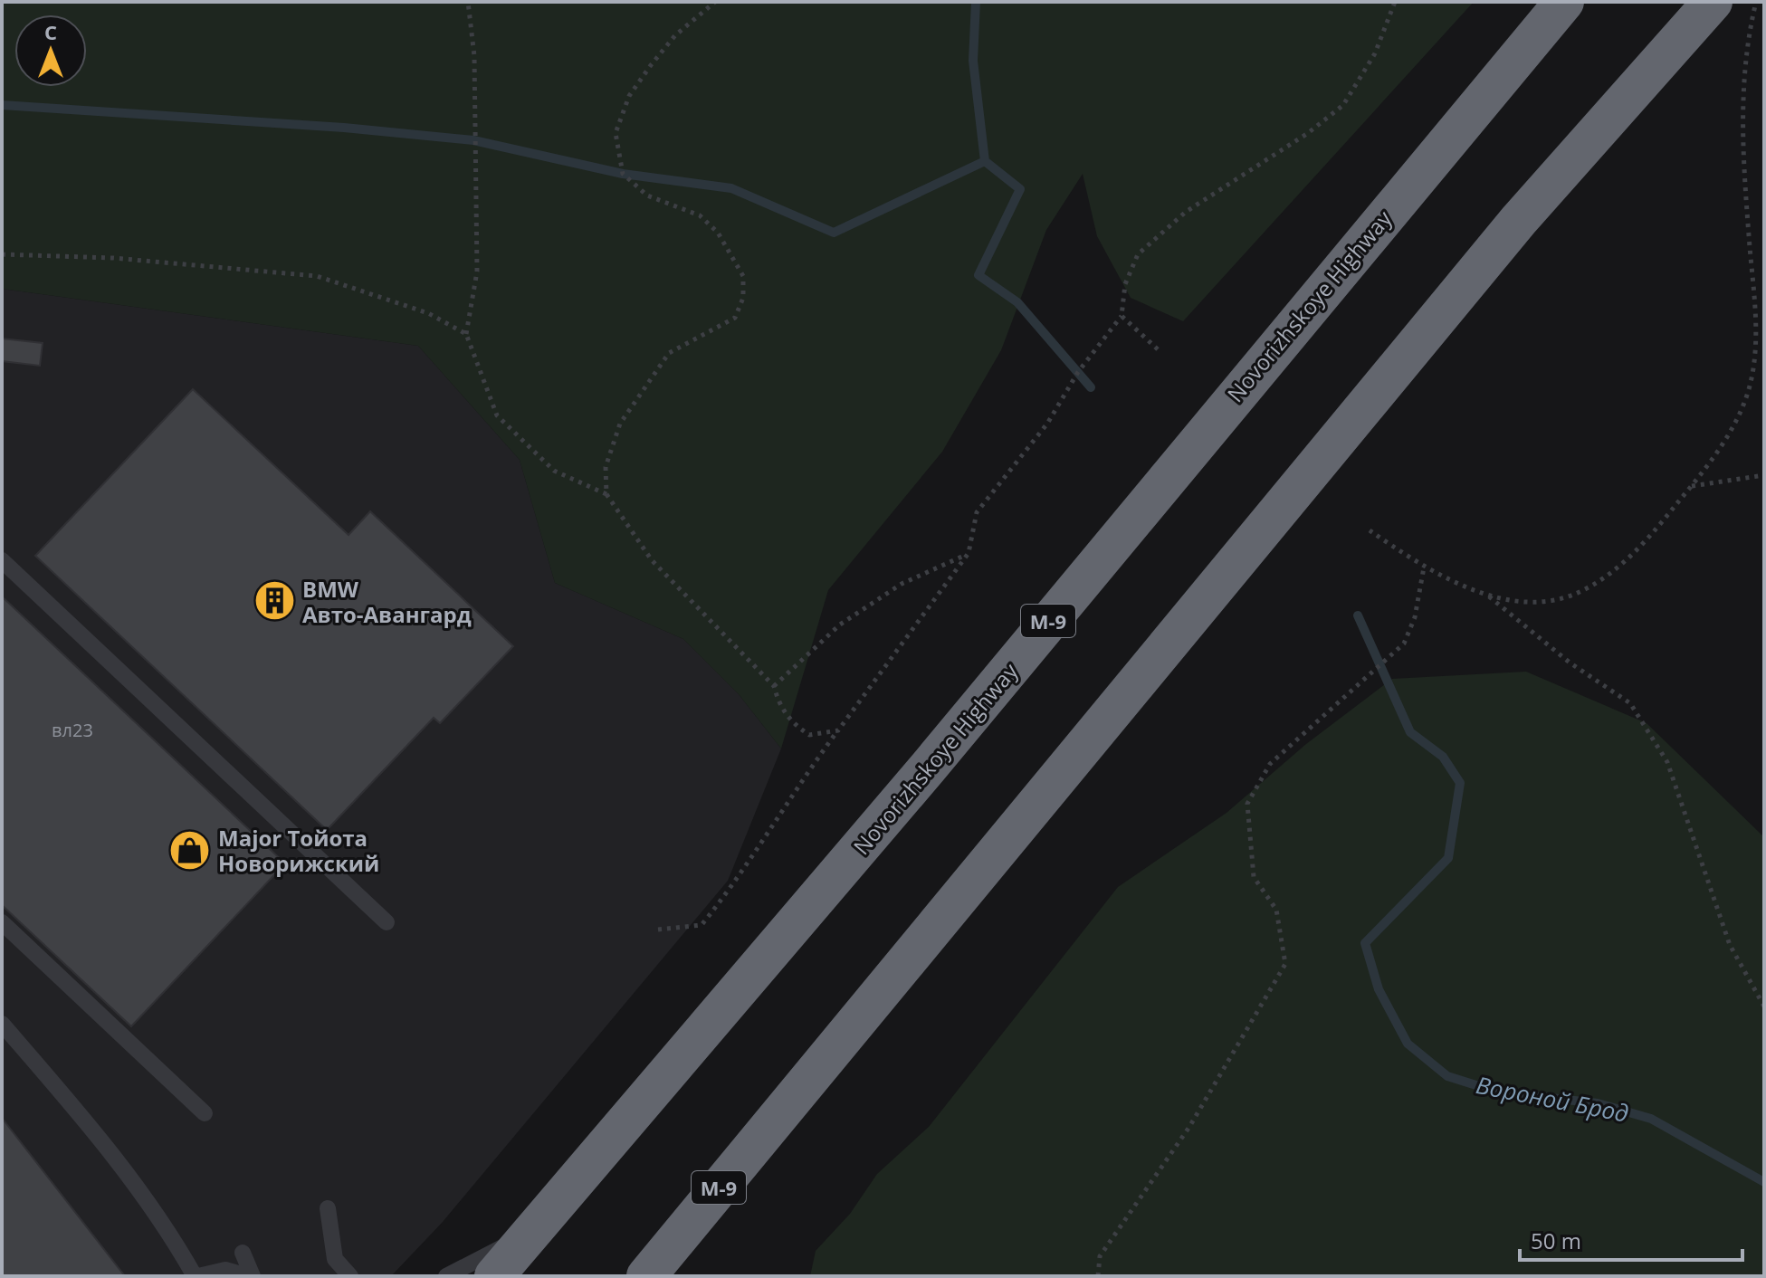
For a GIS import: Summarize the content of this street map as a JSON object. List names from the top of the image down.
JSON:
{
  "streets": {
    "highway": ["Novorizhskoye Highway", "М-9"]
  },
  "water": ["Вороной Брод"],
  "places": {
    "building": ["BMW Авто-Авангард"],
    "shop": ["Major Тойота Новорижский"]
  },
  "house_numbers": ["вл23"],
  "scale_bar": "50 m",
  "north": "top"
}
